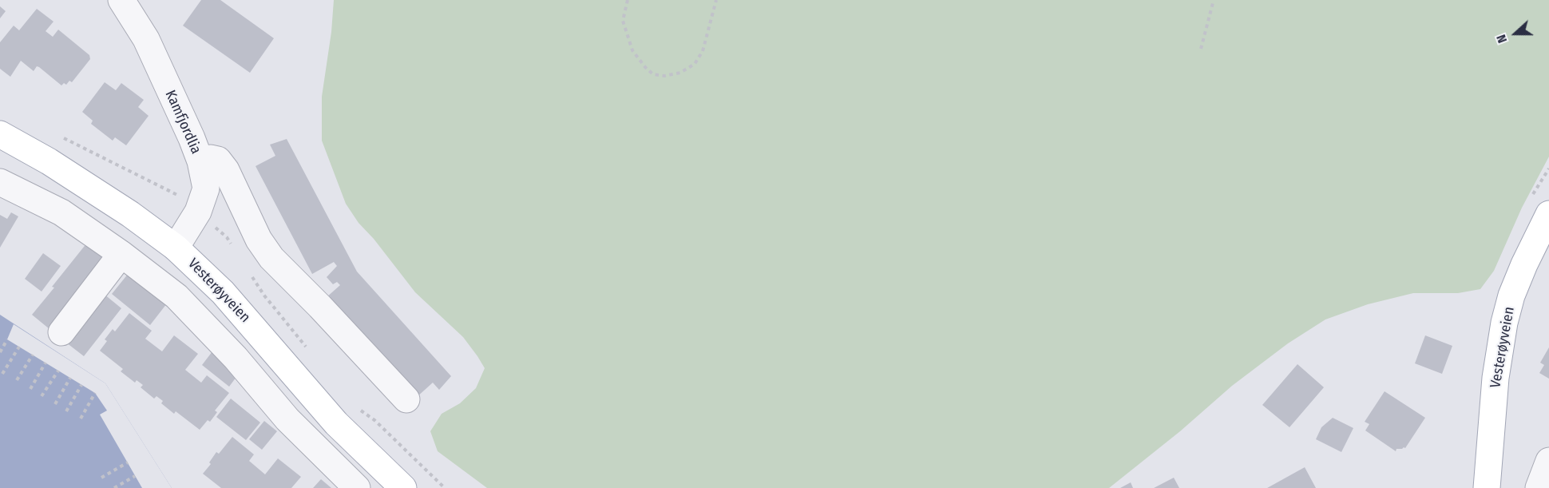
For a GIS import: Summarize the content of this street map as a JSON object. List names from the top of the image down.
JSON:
{
  "streets": {
    "main road": ["Vesterøyveien"],
    "street": ["Kamfjordlia"]
  },
  "crossings": [
    ["Kamfjordlia", "Vesterøyveien"]
  ],
  "north": "left"
}
